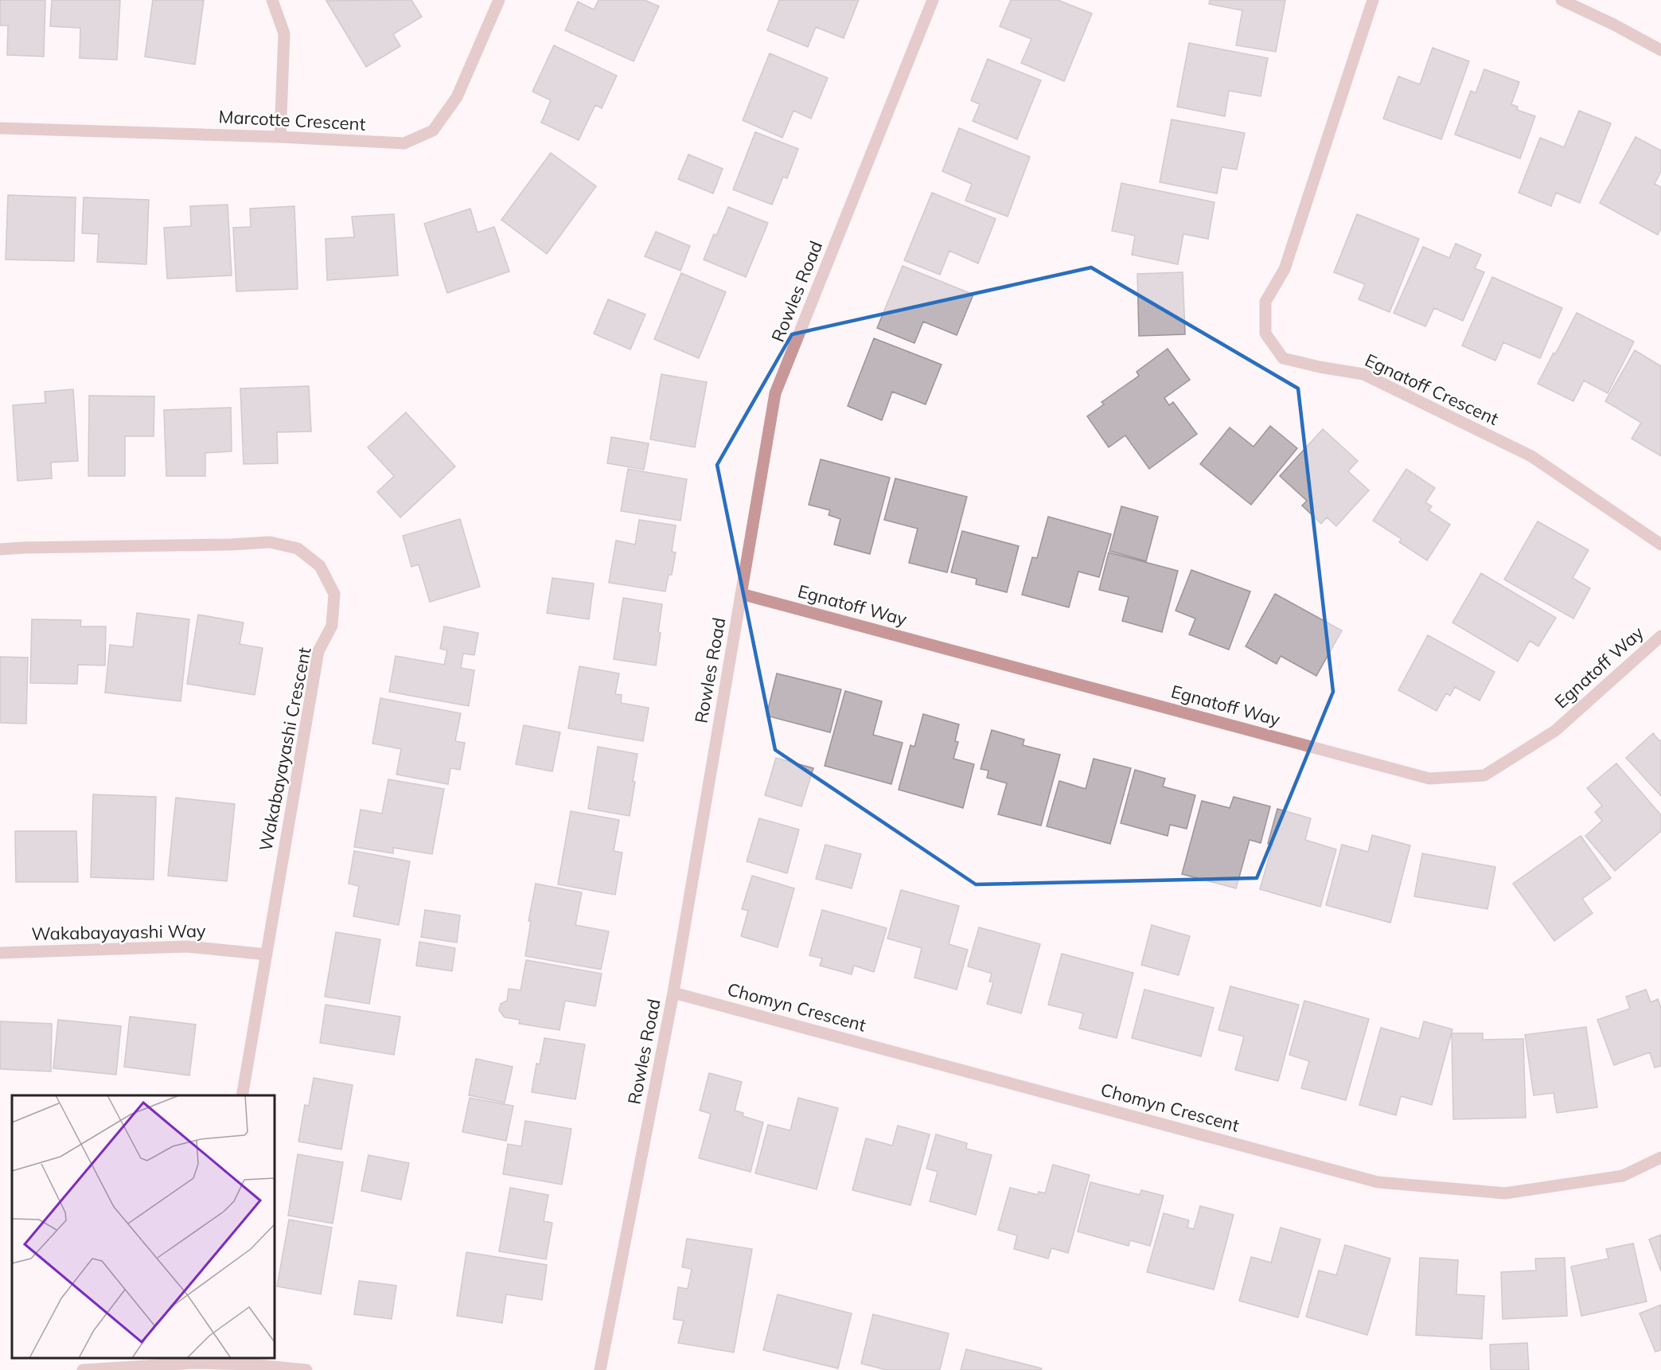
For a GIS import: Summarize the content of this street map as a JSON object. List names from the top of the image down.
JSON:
{
  "streets": {
    "street": [
      "Marcotte Crescent",
      "Rowles Road",
      "Egnatoff Crescent",
      "Egnatoff Way",
      "Wakabayayashi Crescent",
      "Wakabayayashi Way",
      "Chomyn Crescent"
    ]
  },
  "crossings": [
    ["Rowles Road", "Egnatoff Way"],
    ["Rowles Road", "Chomyn Crescent"],
    ["Wakabayayashi Crescent", "Wakabayayashi Way"]
  ]
}
